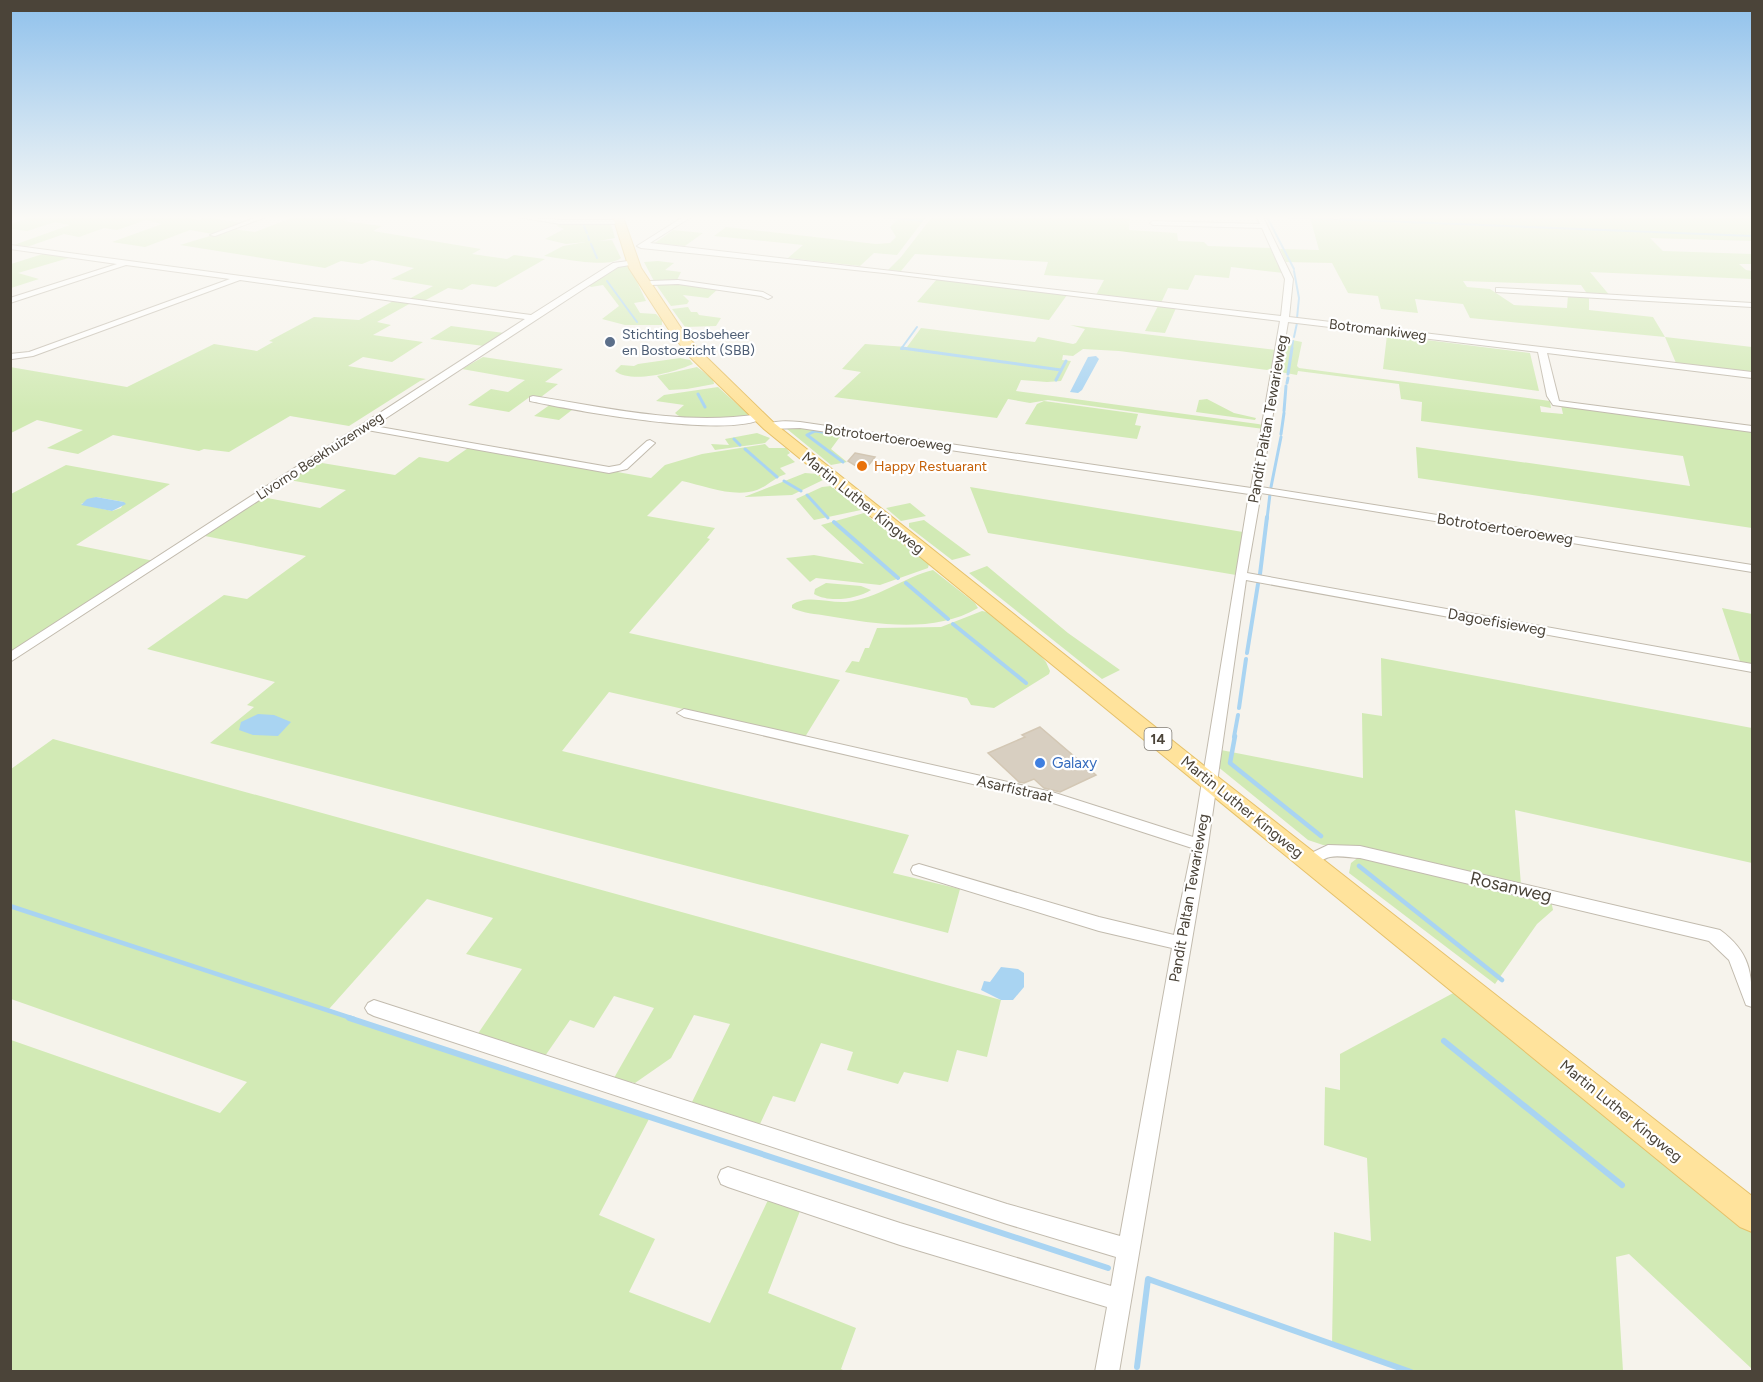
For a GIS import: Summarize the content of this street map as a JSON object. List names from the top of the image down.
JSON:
{
  "streets": {
    "main road": ["Martin Luther Kingweg", "14"],
    "street": [
      "Botromankiweg",
      "Pandit Paltan Tewarieweg",
      "Botrotoertoeroeweg",
      "Livorno Beekhuizenweg",
      "Dagoefisieweg",
      "Asarfistraat",
      "Rosanweg"
    ]
  },
  "crossings": [
    ["Botromankiweg", "Pandit Paltan Tewarieweg"],
    ["Pandit Paltan Tewarieweg", "Botrotoertoeroeweg"],
    ["Pandit Paltan Tewarieweg", "Martin Luther Kingweg"],
    ["Pandit Paltan Tewarieweg", "Dagoefisieweg"],
    ["Pandit Paltan Tewarieweg", "Asarfistraat"],
    ["Botrotoertoeroeweg", "Martin Luther Kingweg"],
    ["Martin Luther Kingweg", "Rosanweg"]
  ],
  "places": ["Stichting Bosbeheer en Bostoezicht (SBB)", "Happy Restuarant", "Galaxy"]
}
